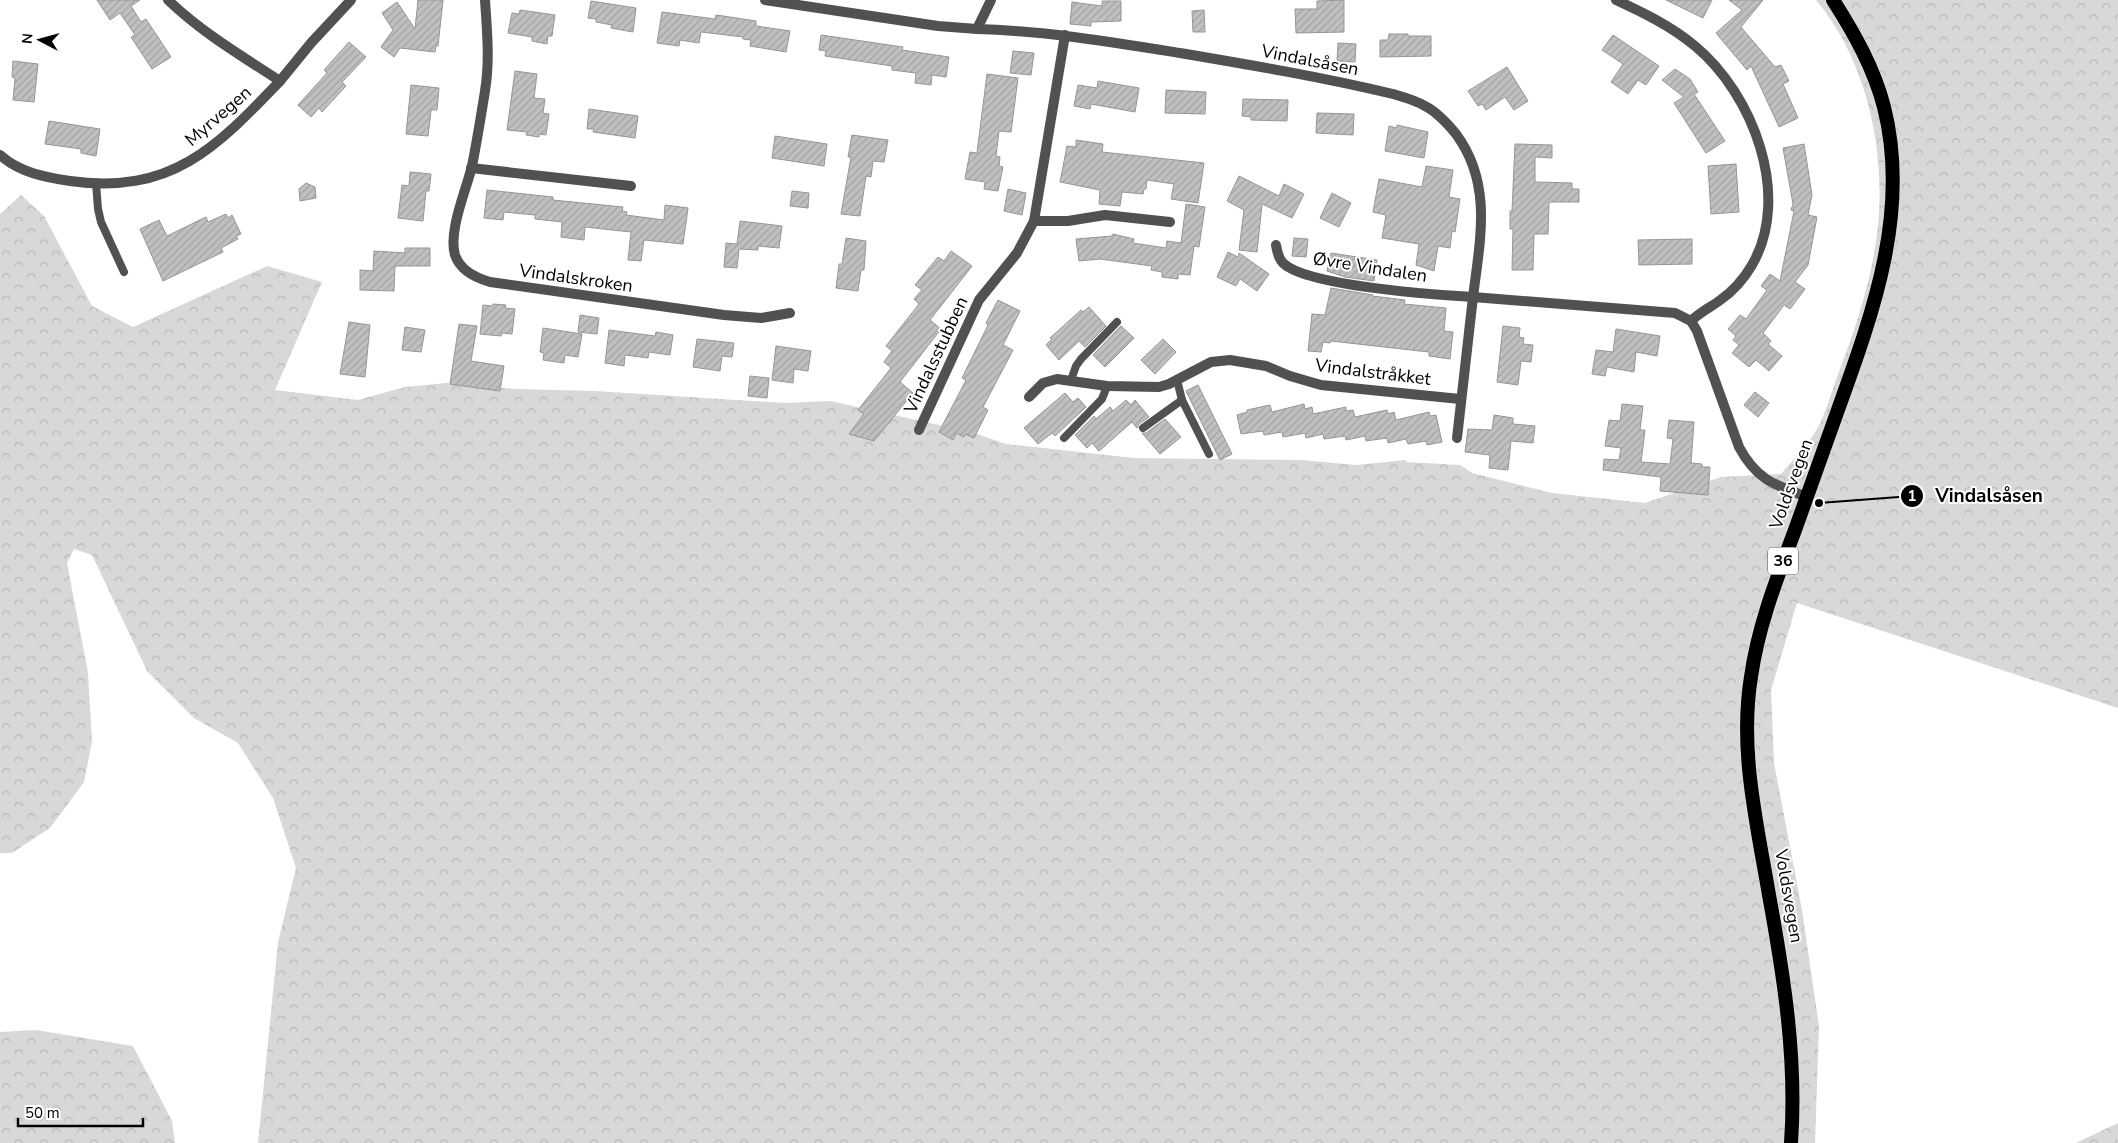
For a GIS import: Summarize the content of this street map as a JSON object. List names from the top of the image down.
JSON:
{
  "streets": {
    "highway": ["Voldsvegen", "36"],
    "street": [
      "Vindalsåsen",
      "Myrvegen",
      "Øvre Vindalen",
      "Vindalskroken",
      "Vindalsstubben",
      "Vindalstråkket"
    ]
  },
  "crossings": [
    ["Vindalsåsen", "Øvre Vindalen"],
    ["Vindalsåsen", "Vindalsstubben"],
    ["Vindalsåsen", "Vindalstråkket"]
  ],
  "places": ["Vindalsåsen"],
  "scale_bar": "50 m",
  "north": "left"
}
